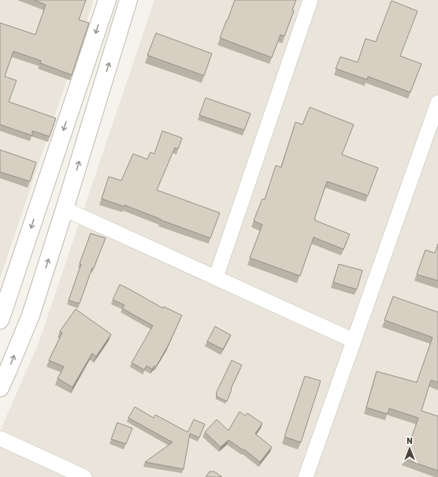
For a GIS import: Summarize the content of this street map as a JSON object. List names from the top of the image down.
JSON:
{
  "north": "top"
}
